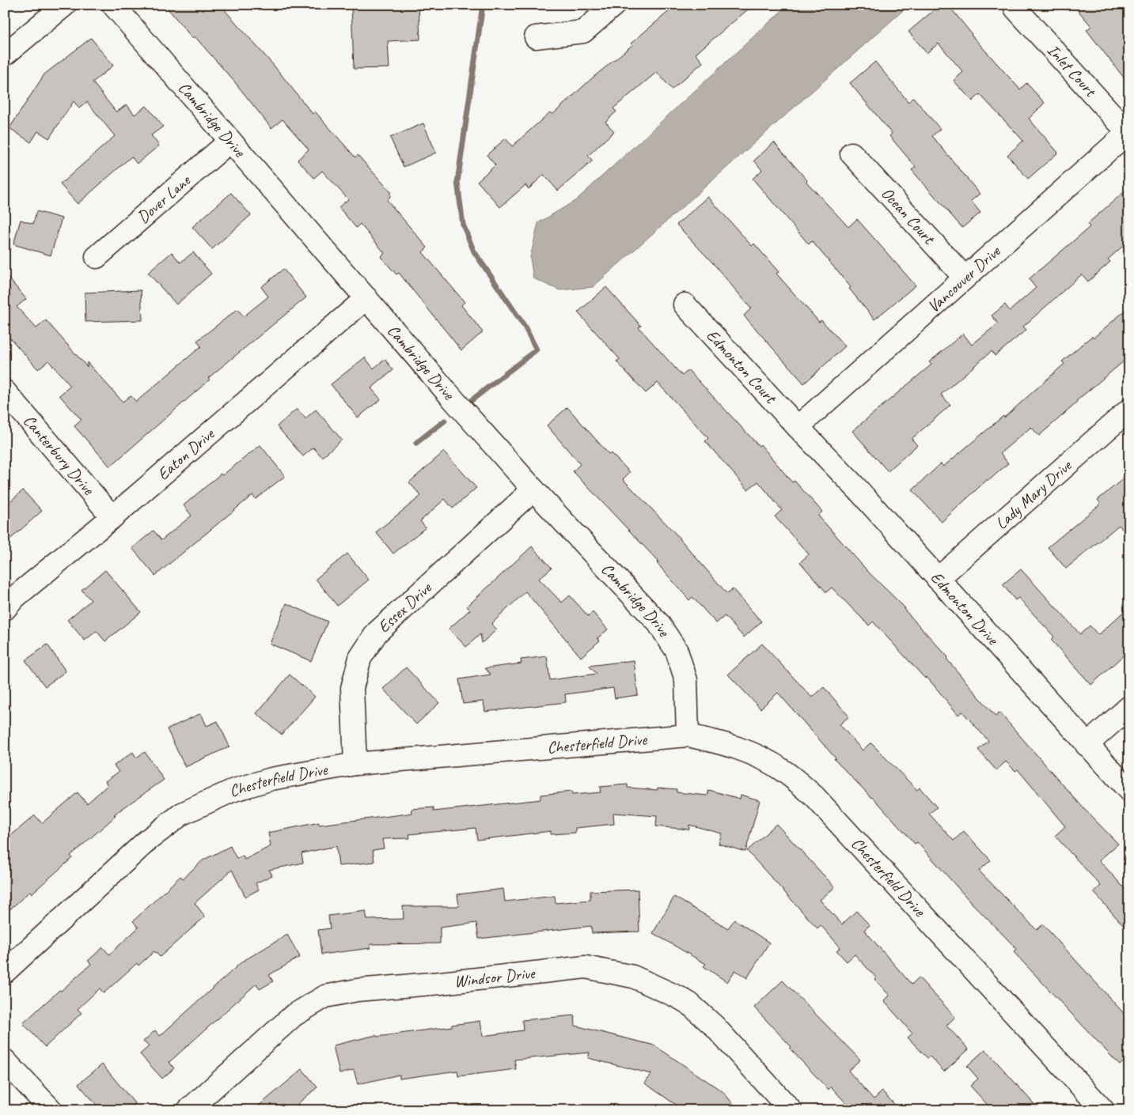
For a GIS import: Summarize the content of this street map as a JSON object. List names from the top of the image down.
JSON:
{
  "streets": {
    "street": [
      "Inlet Court",
      "Cambridge Drive",
      "Dover Lane",
      "Ocean Court",
      "Vancouver Drive",
      "Edmonton Court",
      "Eaton Drive",
      "Canterbury Drive",
      "Lady Mary Drive",
      "Essex Drive",
      "Edmonton Drive",
      "Chesterfield Drive",
      "Windsor Drive"
    ]
  },
  "crossings": [
    ["Inlet Court", "Vancouver Drive"],
    ["Cambridge Drive", "Dover Lane"],
    ["Cambridge Drive", "Eaton Drive"],
    ["Cambridge Drive", "Essex Drive"],
    ["Cambridge Drive", "Chesterfield Drive"],
    ["Ocean Court", "Vancouver Drive"],
    ["Vancouver Drive", "Edmonton Court"],
    ["Vancouver Drive", "Edmonton Drive"],
    ["Edmonton Court", "Edmonton Drive"],
    ["Eaton Drive", "Canterbury Drive"],
    ["Lady Mary Drive", "Edmonton Drive"],
    ["Essex Drive", "Chesterfield Drive"]
  ]
}
